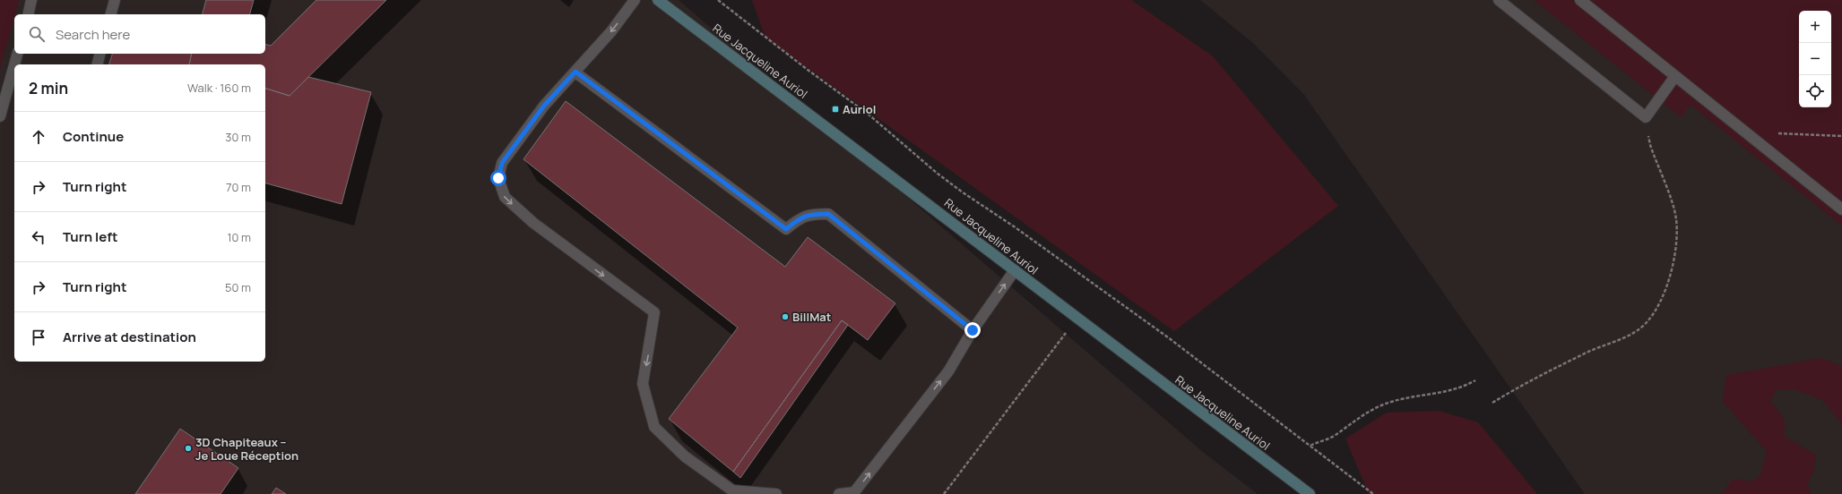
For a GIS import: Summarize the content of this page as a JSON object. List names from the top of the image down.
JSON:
{
  "streets": {
    "street": ["Rue Jacqueline Auriol"]
  },
  "places": {
    "transit": ["Auriol"],
    "other": ["BillMat", "3D Chapiteaux – Je Loue Réception"]
  },
  "page": {
    "map_buttons": ["+", "−"],
    "search": "Search here",
    "heading": ["2 min", "Walk · 160 m"],
    "list": [
      ["Continue", "30 m"],
      ["Turn right", "70 m"],
      ["Turn left", "10 m"],
      ["Turn right", "50 m"],
      "Arrive at destination"
    ]
  }
}
